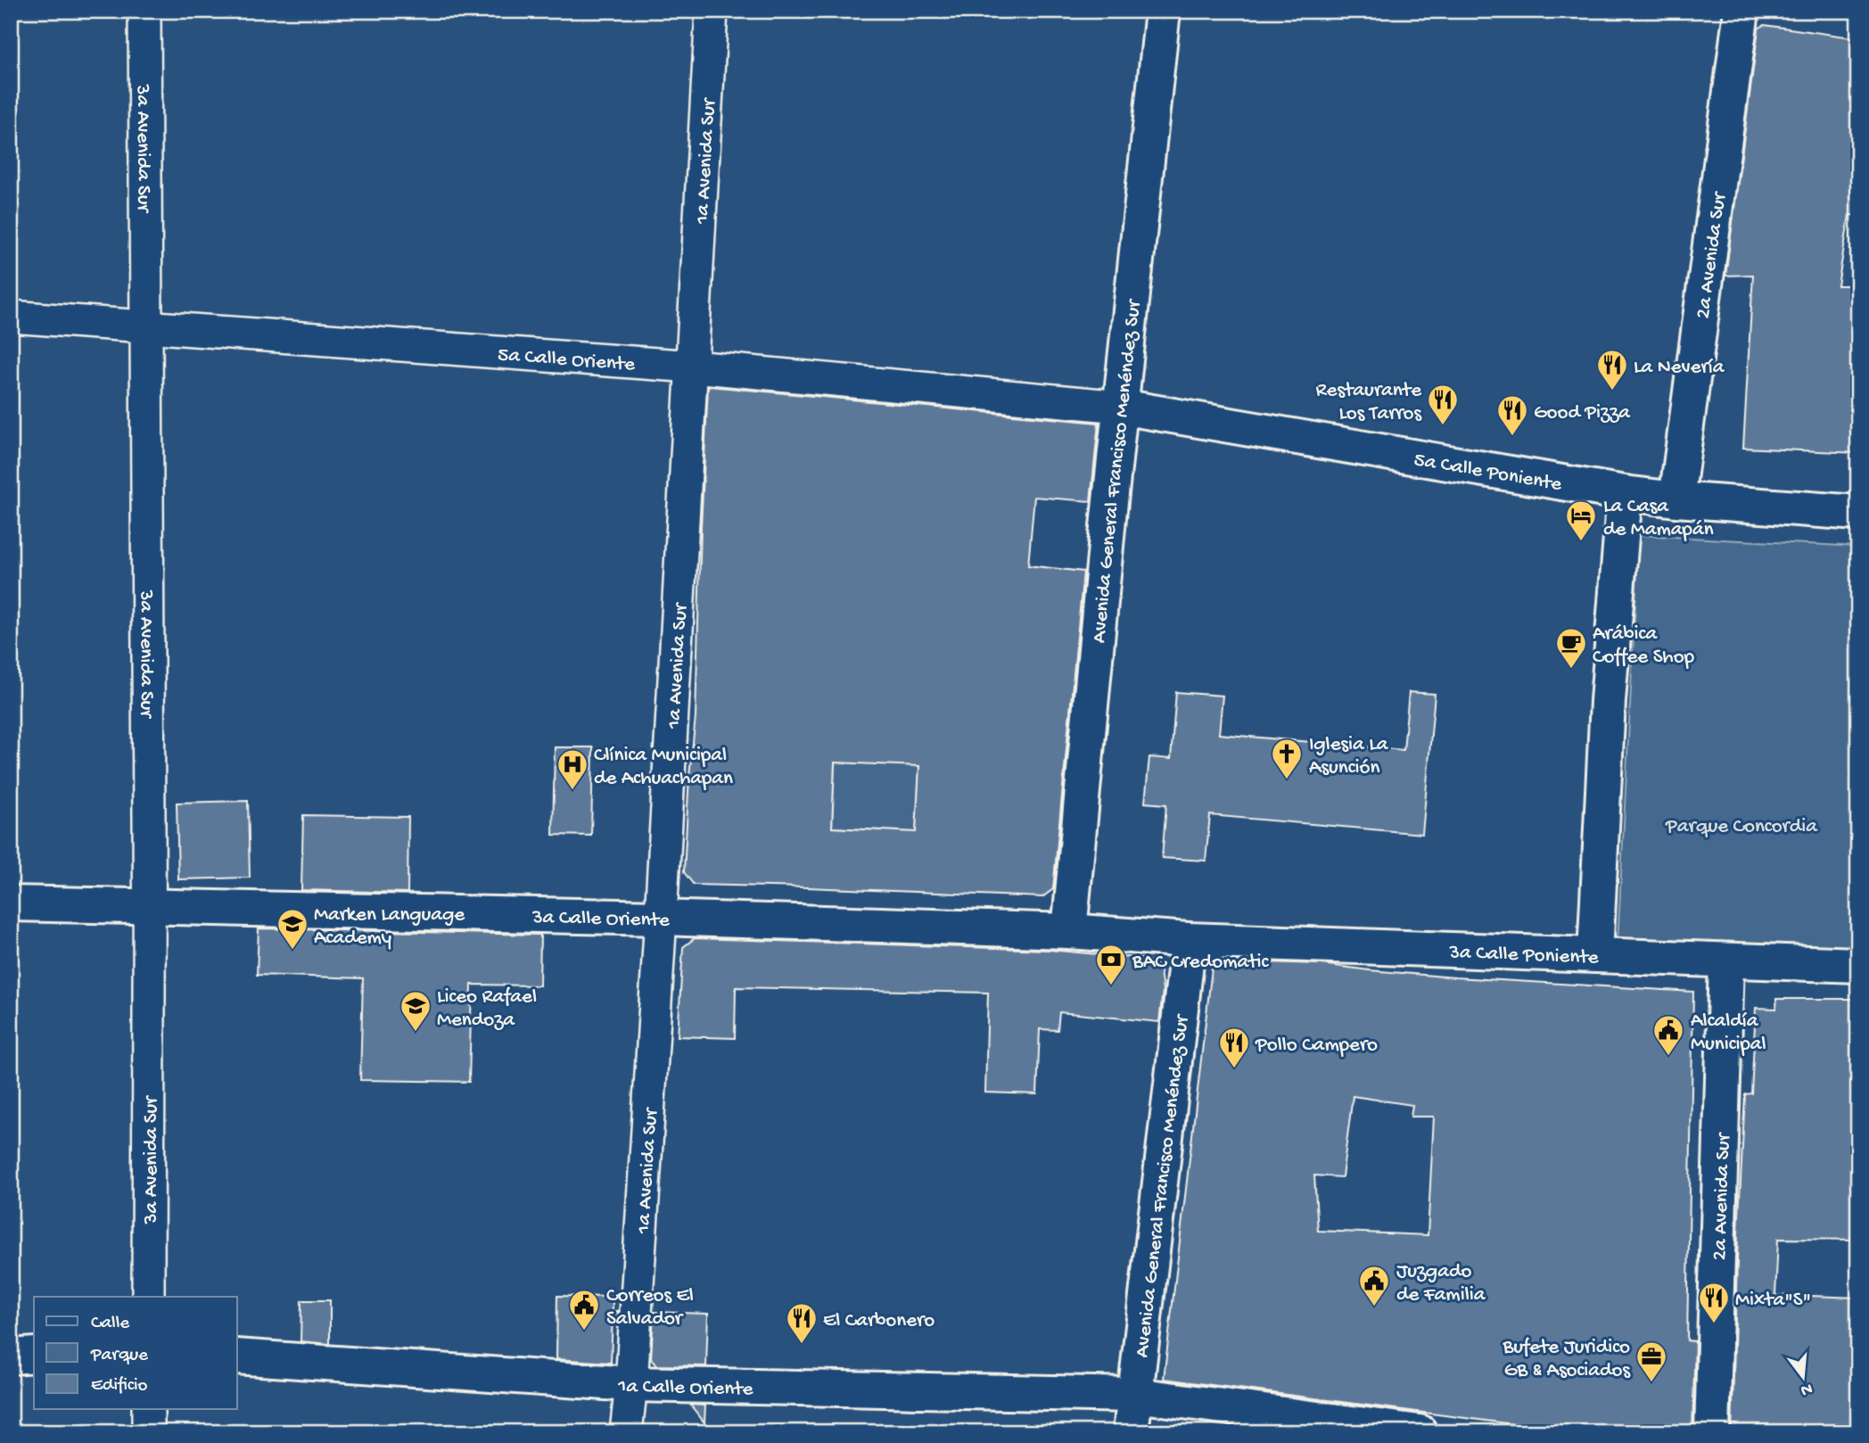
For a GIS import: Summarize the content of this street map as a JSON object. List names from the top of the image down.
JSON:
{
  "streets": {
    "street": [
      "3a Avenida Sur",
      "1a Avenida Sur",
      "2a Avenida Sur",
      "5a Calle Oriente",
      "5a Calle Poniente",
      "Avenida General Francisco Menéndez Sur",
      "3a Calle Oriente",
      "3a Calle Poniente",
      "1a Calle Oriente"
    ]
  },
  "crossings": [
    ["3a Avenida Sur", "5a Calle Oriente"],
    ["3a Avenida Sur", "3a Calle Oriente"],
    ["1a Avenida Sur", "5a Calle Oriente"],
    ["1a Avenida Sur", "3a Calle Oriente"],
    ["1a Avenida Sur", "1a Calle Oriente"],
    ["2a Avenida Sur", "5a Calle Poniente"],
    ["2a Avenida Sur", "3a Calle Poniente"],
    ["5a Calle Oriente", "5a Calle Poniente"],
    ["5a Calle Oriente", "Avenida General Francisco Menéndez Sur"],
    ["5a Calle Poniente", "Avenida General Francisco Menéndez Sur"],
    ["Avenida General Francisco Menéndez Sur", "3a Calle Oriente"],
    ["Avenida General Francisco Menéndez Sur", "3a Calle Poniente"],
    ["Avenida General Francisco Menéndez Sur", "1a Calle Oriente"],
    ["3a Calle Oriente", "3a Calle Poniente"]
  ],
  "parks": ["Parque Concordia"],
  "places": {
    "restaurant": [
      "La Nevería",
      "Restaurante Los Tarros",
      "Good Pizza",
      "Pollo Campero",
      "Mixta\"S\"",
      "El Carbonero"
    ],
    "hotel": ["La Casa de Mamapán"],
    "cafe": ["Arábica Coffee Shop"],
    "church": ["Iglesia La Asunción"],
    "hospital": ["Clínica Municipal de Achuachapan"],
    "school or university": ["Marken Language Academy", "Liceo Rafael Mendoza"],
    "bank": ["BAC Credomatic"],
    "public building": ["Alcaldía Municipal", "Juzgado de Familia", "Correos El Salvador"],
    "office": ["Bufete Juridico GB & Asociados"]
  },
  "legend": ["Calle", "Parque", "Edificio"],
  "north": "bottom"
}
